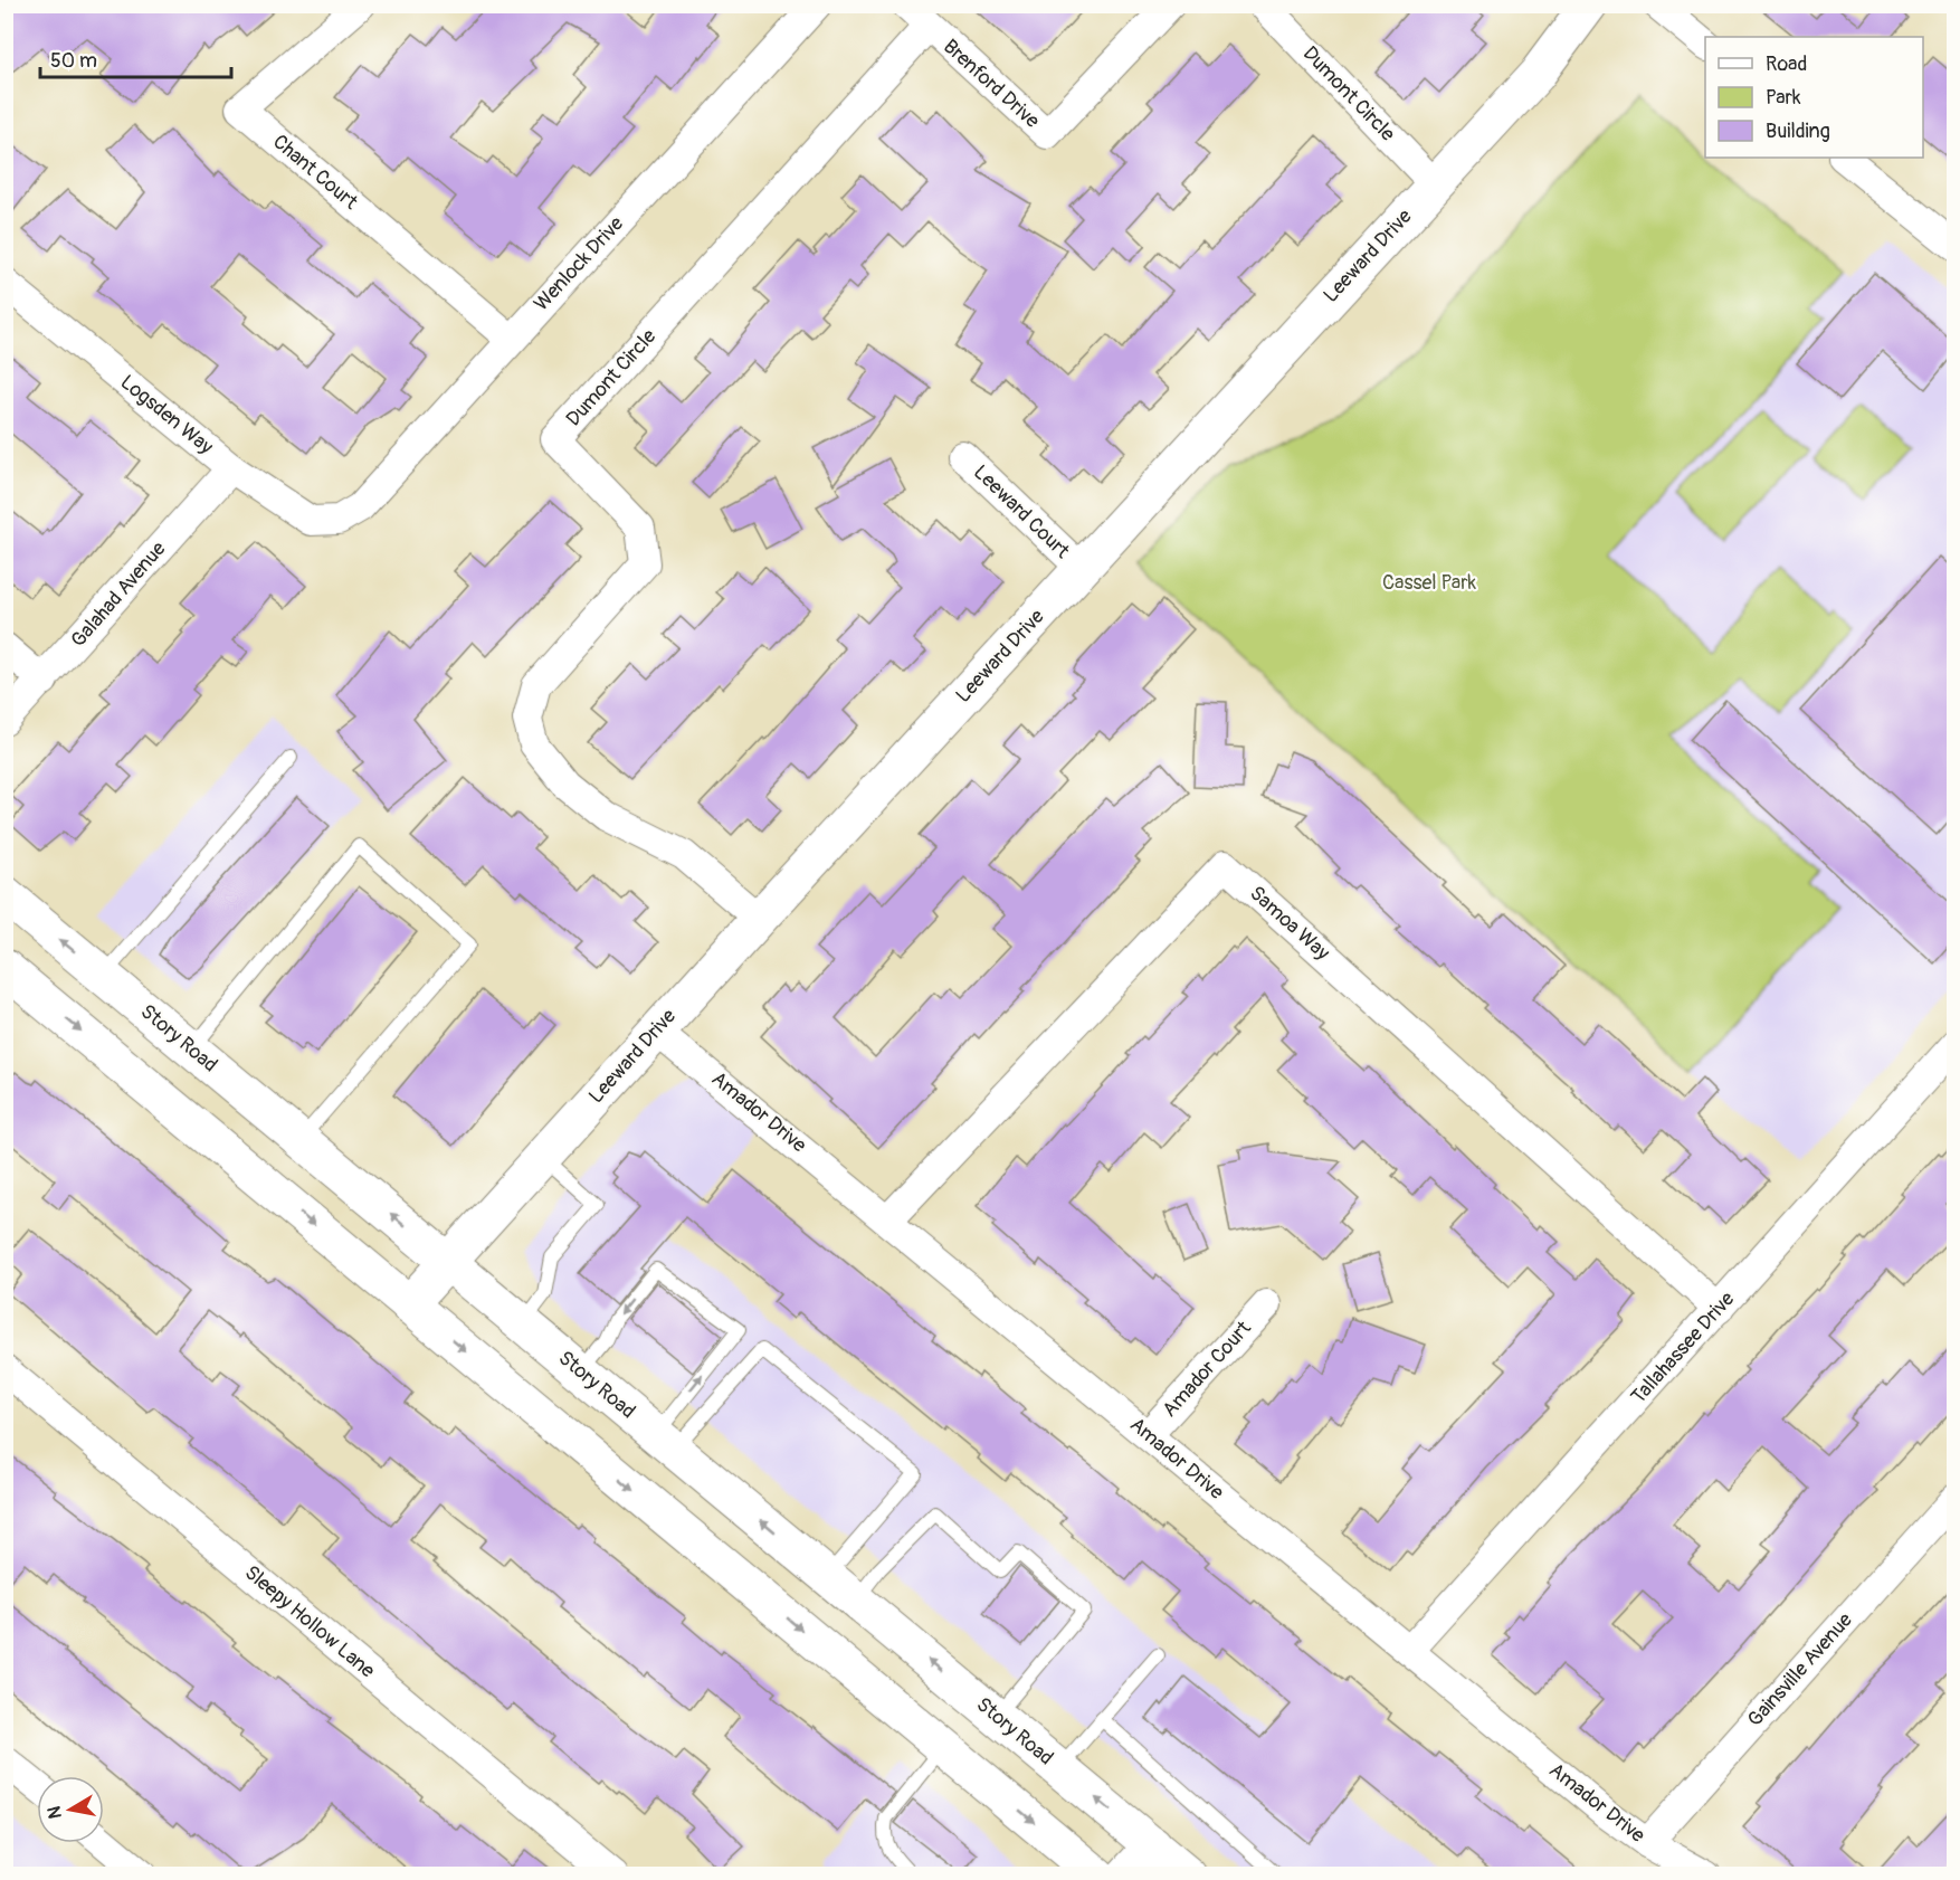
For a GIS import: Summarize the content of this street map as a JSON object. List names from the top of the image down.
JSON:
{
  "streets": {
    "main road": ["Leeward Drive", "Story Road"],
    "street": [
      "Brenford Drive",
      "Dumont Circle",
      "Chant Court",
      "Wenlock Drive",
      "Logsden Way",
      "Leeward Court",
      "Galahad Avenue",
      "Samoa Way",
      "Amador Drive",
      "Tallahassee Drive",
      "Amador Court",
      "Sleepy Hollow Lane",
      "Gainsville Avenue"
    ]
  },
  "crossings": [
    ["Brenford Drive", "Dumont Circle"],
    ["Dumont Circle", "Leeward Drive"],
    ["Chant Court", "Wenlock Drive"],
    ["Leeward Drive", "Leeward Court"],
    ["Leeward Drive", "Story Road"],
    ["Leeward Drive", "Amador Drive"],
    ["Wenlock Drive", "Logsden Way"],
    ["Logsden Way", "Galahad Avenue"],
    ["Samoa Way", "Amador Drive"],
    ["Samoa Way", "Tallahassee Drive"],
    ["Amador Drive", "Tallahassee Drive"],
    ["Amador Drive", "Amador Court"],
    ["Amador Drive", "Gainsville Avenue"]
  ],
  "parks": ["Cassel Park"],
  "legend": ["Road", "Park", "Building"],
  "scale_bar": "50 m",
  "north": "left"
}
